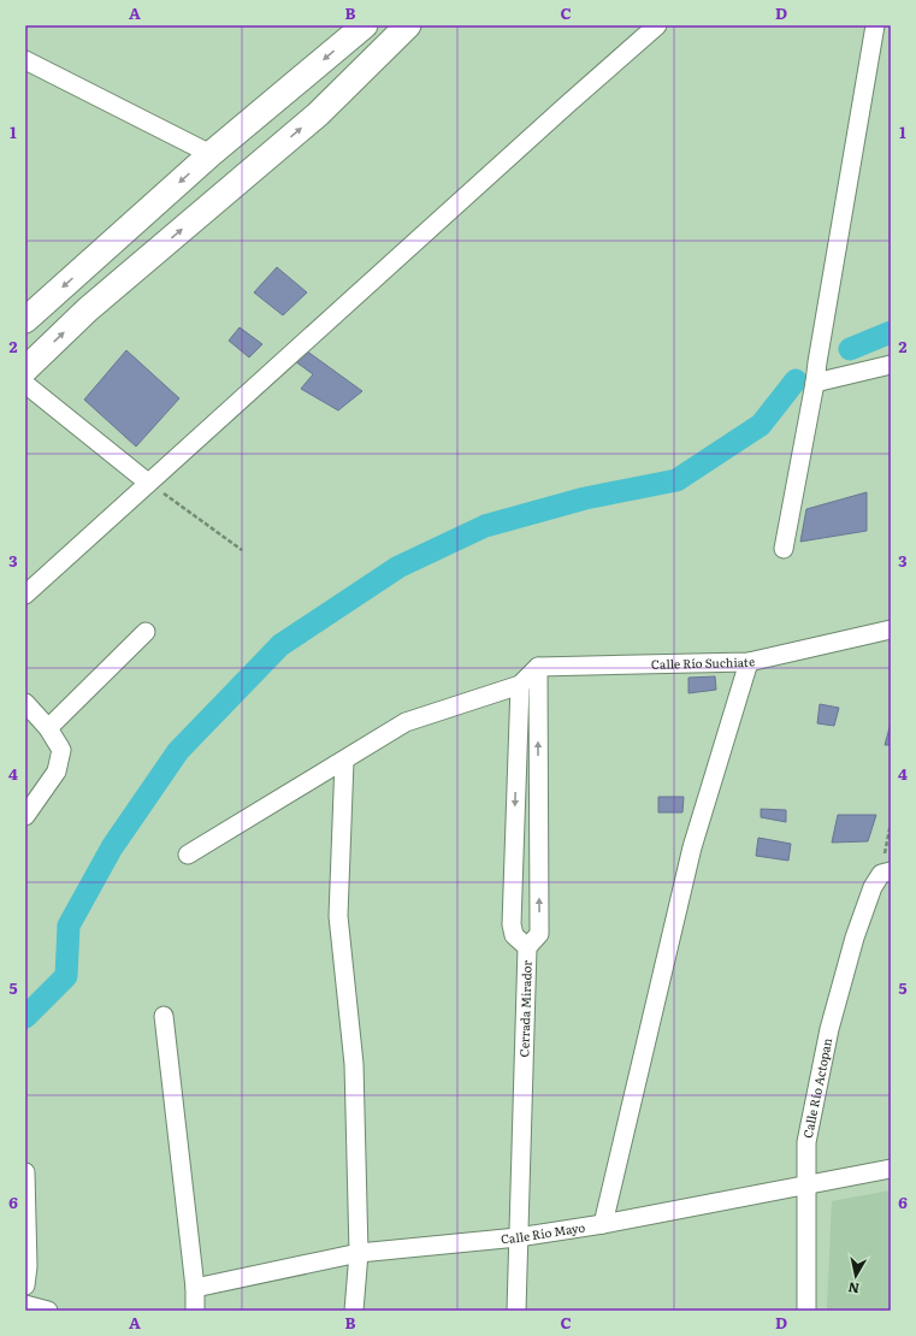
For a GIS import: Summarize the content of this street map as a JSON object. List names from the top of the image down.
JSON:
{
  "streets": {
    "street": [
      "Calle Río Suchiate",
      "Cerrada Mirador",
      "Calle Río Actopan",
      "Calle Río Mayo"
    ]
  },
  "crossings": [
    ["Cerrada Mirador", "Calle Río Mayo"],
    ["Calle Río Actopan", "Calle Río Mayo"]
  ],
  "north": "bottom",
  "grid": {
    "columns": [
      "A",
      "B",
      "C",
      "D"
    ],
    "rows": [
      "1",
      "2",
      "3",
      "4",
      "5",
      "6"
    ]
  }
}
